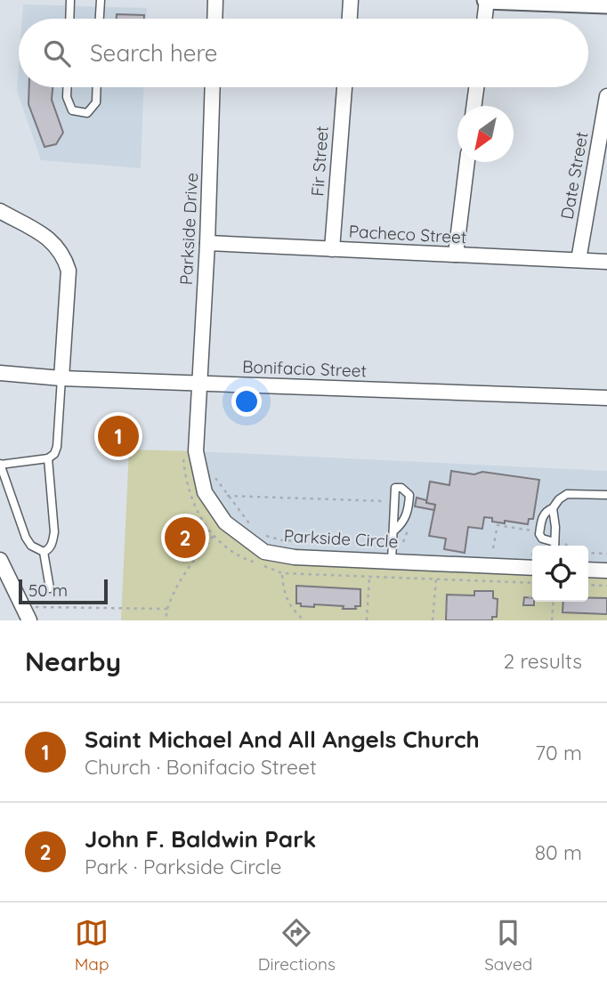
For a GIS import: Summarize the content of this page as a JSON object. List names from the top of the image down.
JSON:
{
  "streets": {
    "street": [
      "Fir Street",
      "Date Street",
      "Parkside Drive",
      "Pacheco Street",
      "Bonifacio Street",
      "Parkside Circle"
    ]
  },
  "crossings": [
    ["Fir Street", "Pacheco Street"],
    ["Date Street", "Pacheco Street"],
    ["Parkside Drive", "Pacheco Street"],
    ["Parkside Drive", "Bonifacio Street"],
    ["Parkside Drive", "Parkside Circle"],
    ["Bonifacio Street", "Parkside Circle"]
  ],
  "scale_bar": "50 m",
  "north": "bottom left",
  "page": {
    "search": "Search here",
    "pins": ["1", "2"],
    "scale": "50 m",
    "heading": ["Nearby", "2 results"],
    "list": [
      {
        "mark": "1",
        "name": "Saint Michael And All Angels Church",
        "note": "Church · Bonifacio Street",
        "value": "70 m"
      },
      {
        "mark": "2",
        "name": "John F. Baldwin Park",
        "note": "Park · Parkside Circle",
        "value": "80 m"
      }
    ],
    "nav": ["Map", "Directions", "Saved"]
  }
}
